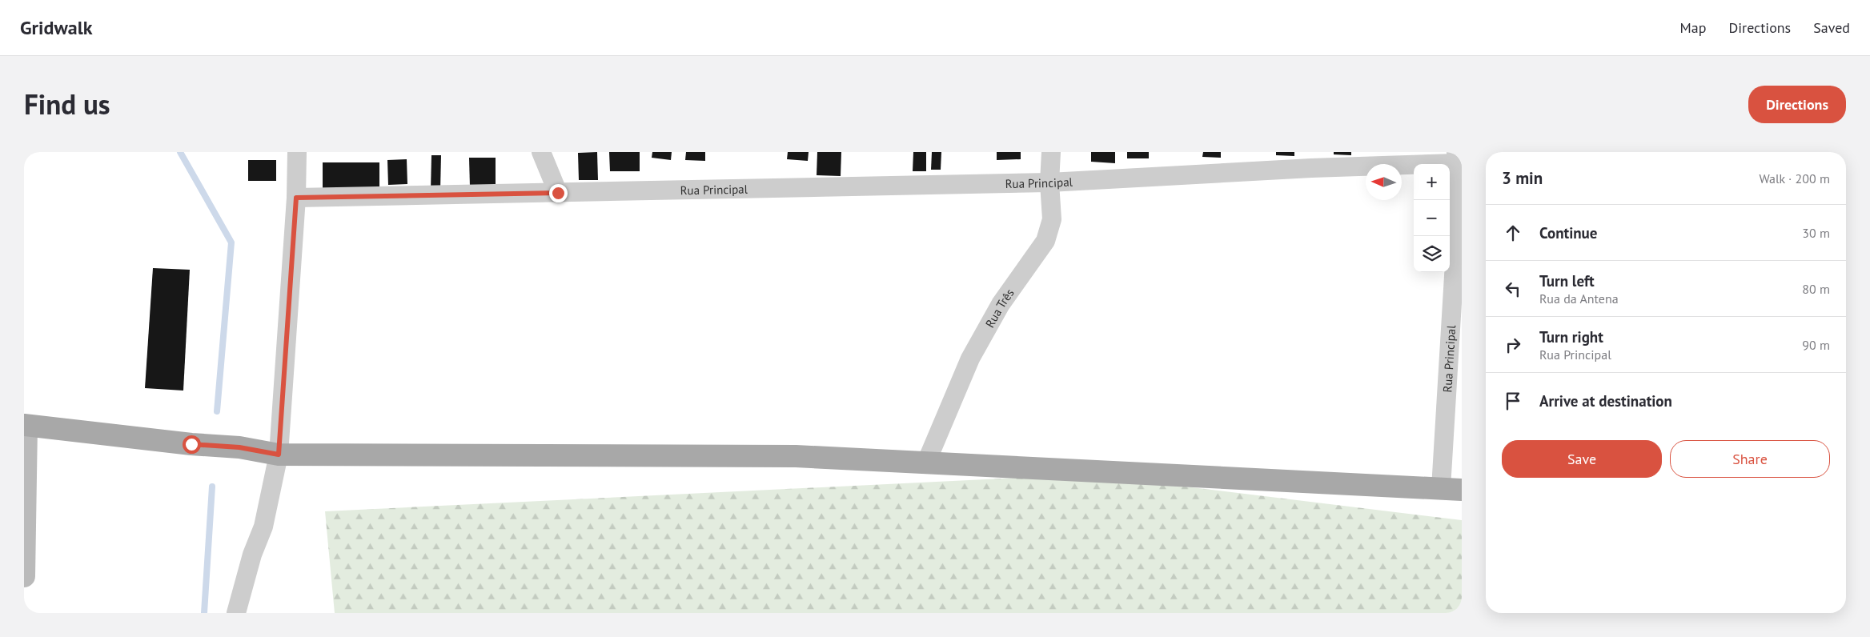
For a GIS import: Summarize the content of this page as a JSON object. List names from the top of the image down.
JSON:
{
  "streets": {
    "street": ["Rua Principal", "Rua Três"]
  },
  "crossings": [
    ["Rua Principal", "Rua Três"]
  ],
  "north": "left",
  "page": {
    "header": "Gridwalk",
    "nav": ["Map", "Directions", "Saved"],
    "title": "Find us",
    "buttons": [
      "Directions",
      ["Save", "Share"]
    ],
    "heading": ["3 min", "Walk · 200 m"],
    "map_buttons": ["+", "−"],
    "list": [
      ["Continue", "30 m"],
      ["Turn left", "Rua da Antena", "80 m"],
      ["Turn right", "Rua Principal", "90 m"],
      "Arrive at destination"
    ]
  }
}
